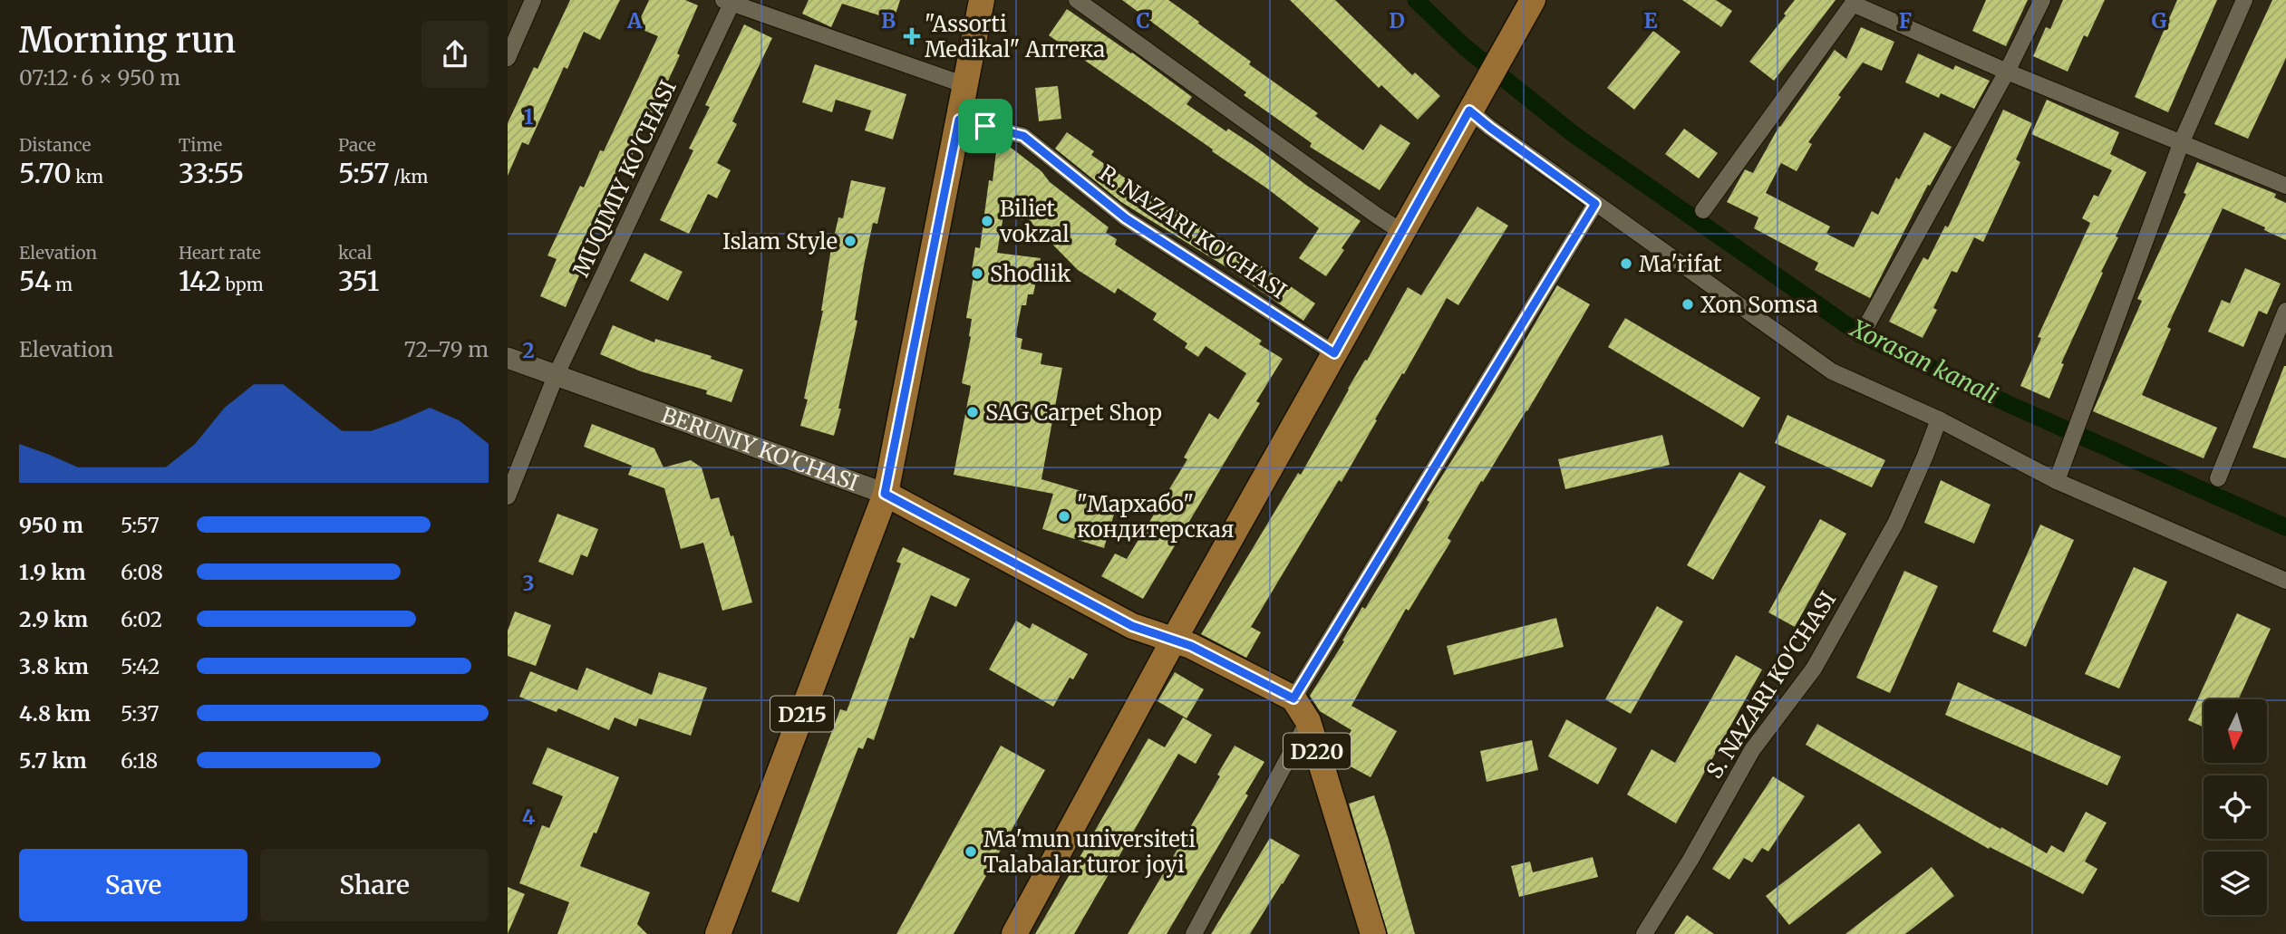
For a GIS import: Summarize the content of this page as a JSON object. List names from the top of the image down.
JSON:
{
  "streets": {
    "main road": ["BERUNIY KO'CHASI", "D215", "D220"],
    "street": ["MUQIMIY KO'CHASI", "R. NAZARI KO'CHASI", "S. NAZARI KO'CHASI"]
  },
  "crossings": [
    ["MUQIMIY KO'CHASI", "BERUNIY KO'CHASI"],
    ["R. NAZARI KO'CHASI", "D215"],
    ["BERUNIY KO'CHASI", "D215"],
    ["BERUNIY KO'CHASI", "D220"]
  ],
  "water": ["Xorasan kanali"],
  "places": {
    "health": ["\"Assorti Medikal\" Аптека"],
    "other": [
      "Biliet vokzal",
      "Islam Style",
      "Ma'rifat",
      "Shodlik",
      "Xon Somsa",
      "SAG Carpet Shop",
      "\"Мархабо\" кондитерская",
      "Ma'mun universiteti Talabalar turor joyi"
    ]
  },
  "north": "bottom",
  "page": {
    "heading": ["Morning run", "07:12 · 6 × 950 m"],
    "stats": [
      ["Distance", "5.70 km"],
      ["Time", "33:55"],
      ["Pace", "5:57 /km"],
      ["Elevation", "54 m"],
      ["Heart rate", "142 bpm"],
      ["kcal", "351"]
    ],
    "chart": ["Elevation", "72–79 m"],
    "list": [
      {
        "name": "950 m",
        "note": "5:57"
      },
      {
        "name": "1.9 km",
        "note": "6:08"
      },
      {
        "name": "2.9 km",
        "note": "6:02"
      },
      {
        "name": "3.8 km",
        "note": "5:42"
      },
      {
        "name": "4.8 km",
        "note": "5:37"
      },
      {
        "name": "5.7 km",
        "note": "6:18"
      }
    ],
    "buttons": ["Save", "Share"]
  },
  "grid": {
    "columns": [
      "A",
      "B",
      "C",
      "D",
      "E",
      "F",
      "G"
    ],
    "rows": [
      "1",
      "2",
      "3",
      "4"
    ]
  }
}
